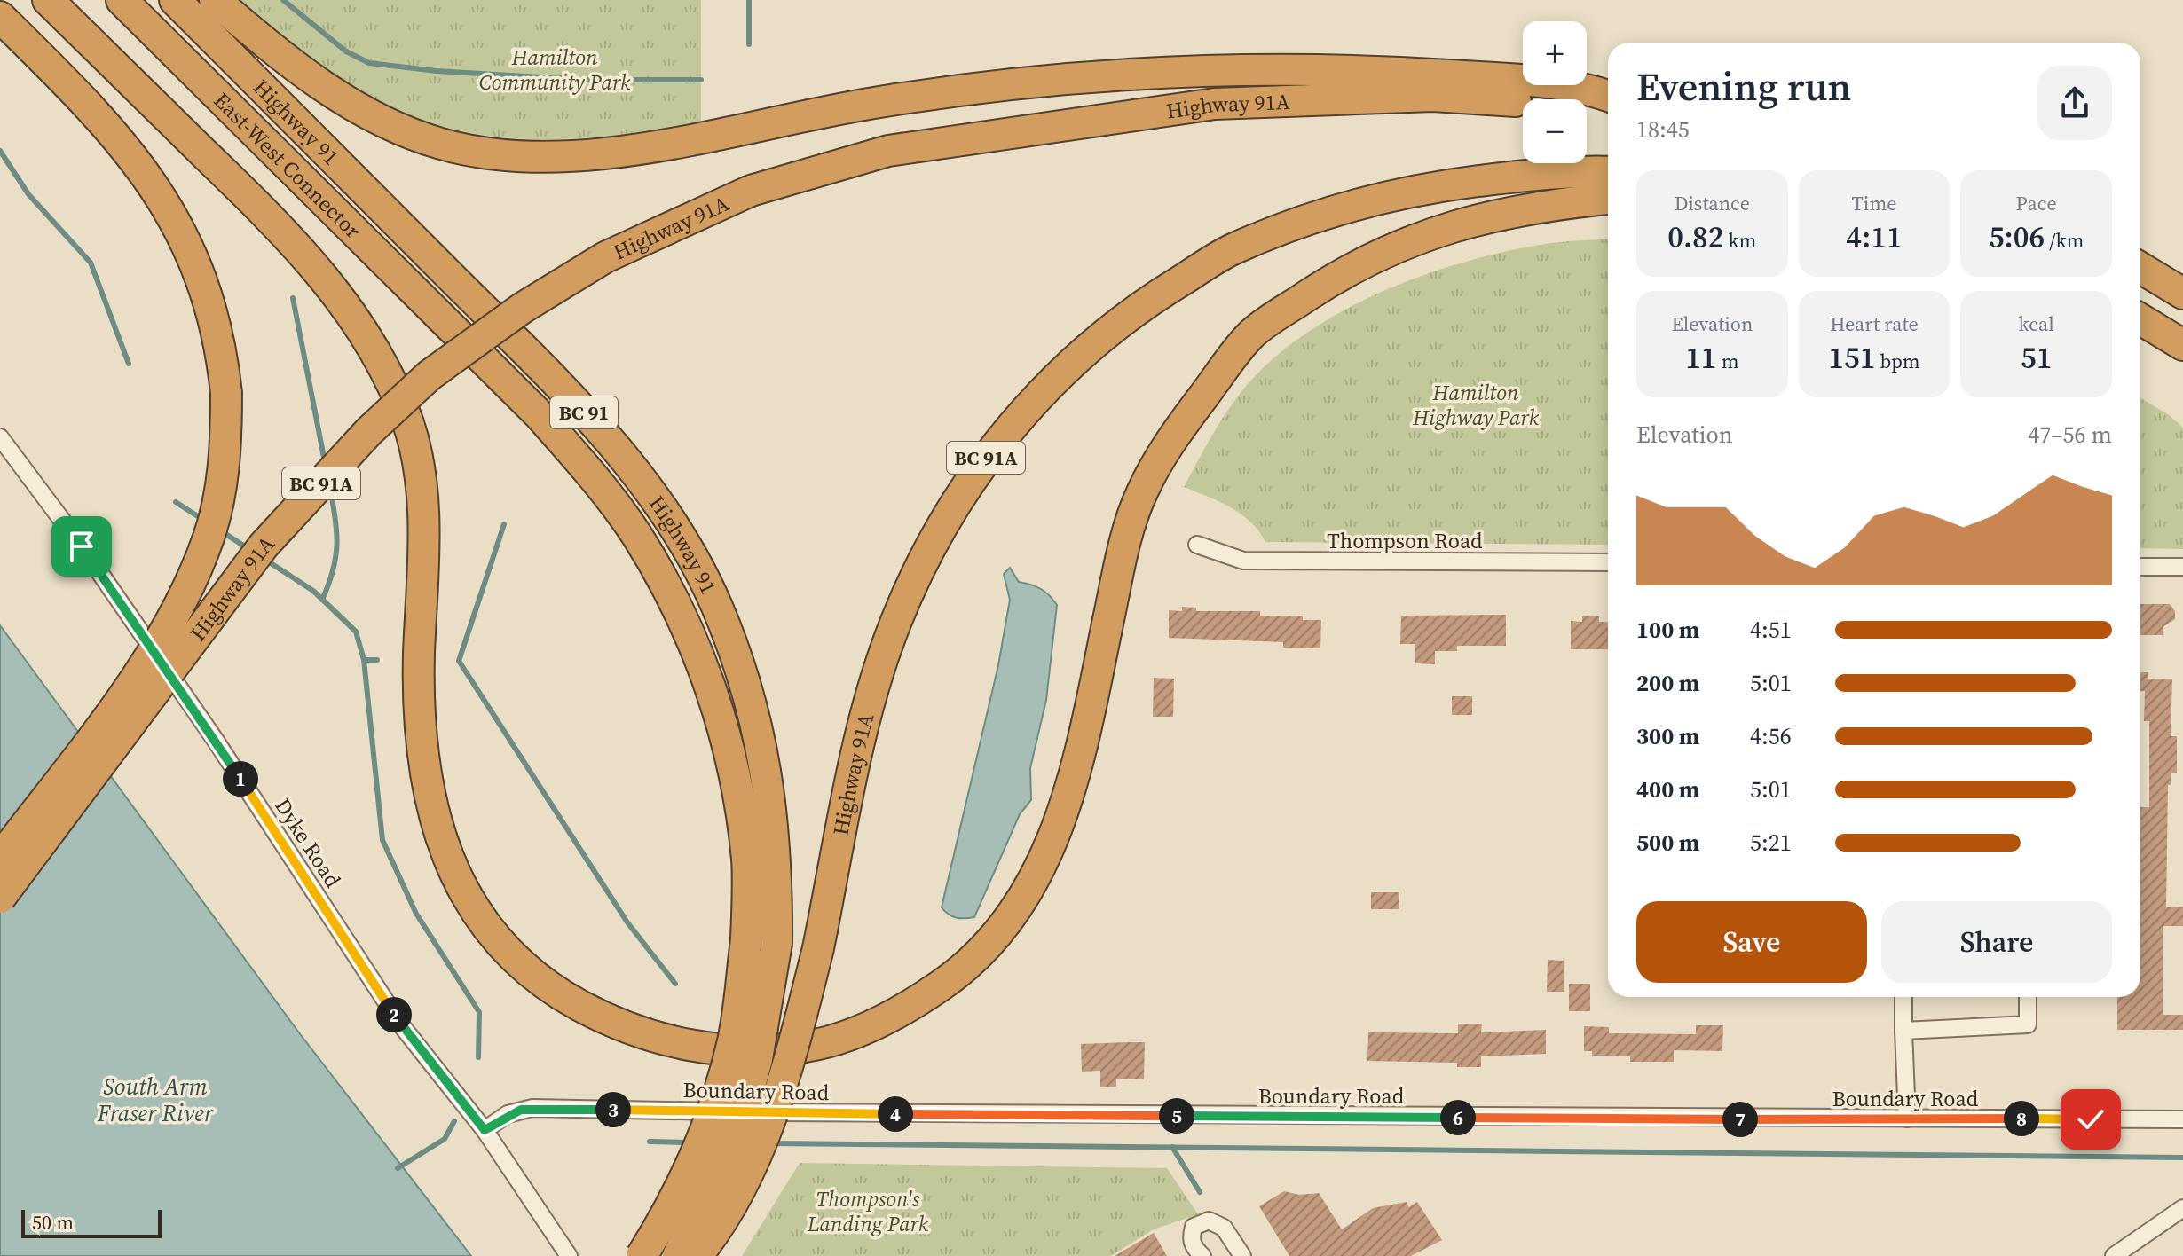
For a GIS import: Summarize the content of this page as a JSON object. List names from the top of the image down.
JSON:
{
  "streets": {
    "highway": [
      "Highway 91A",
      "Highway 91",
      "East-West Connector",
      "BC 91",
      "BC 91A"
    ],
    "street": ["Thompson Road", "Dyke Road", "Boundary Road"]
  },
  "crossings": [
    ["Highway 91", "East-West Connector"],
    ["Dyke Road", "Boundary Road"]
  ],
  "water": ["South Arm Fraser River"],
  "parks": ["Hamilton Community Park", "Hamilton Highway Park", "Thompson's Landing Park"],
  "scale_bar": "50 m",
  "page": {
    "map_buttons": ["+", "−"],
    "heading": ["Evening run", "18:45"],
    "stats": [
      ["Distance", "0.82 km"],
      ["Time", "4:11"],
      ["Pace", "5:06 /km"],
      ["Elevation", "11 m"],
      ["Heart rate", "151 bpm"],
      ["kcal", "51"]
    ],
    "chart": ["Elevation", "47–56 m"],
    "list": [
      {
        "name": "100 m",
        "note": "4:51"
      },
      {
        "name": "200 m",
        "note": "5:01"
      },
      {
        "name": "300 m",
        "note": "4:56"
      },
      {
        "name": "400 m",
        "note": "5:01"
      },
      {
        "name": "500 m",
        "note": "5:21"
      }
    ],
    "pins": [
      "1",
      "2",
      "3",
      "4",
      "5",
      "6",
      "8",
      "7"
    ],
    "buttons": ["Save", "Share"],
    "scale": "50 m"
  }
}
